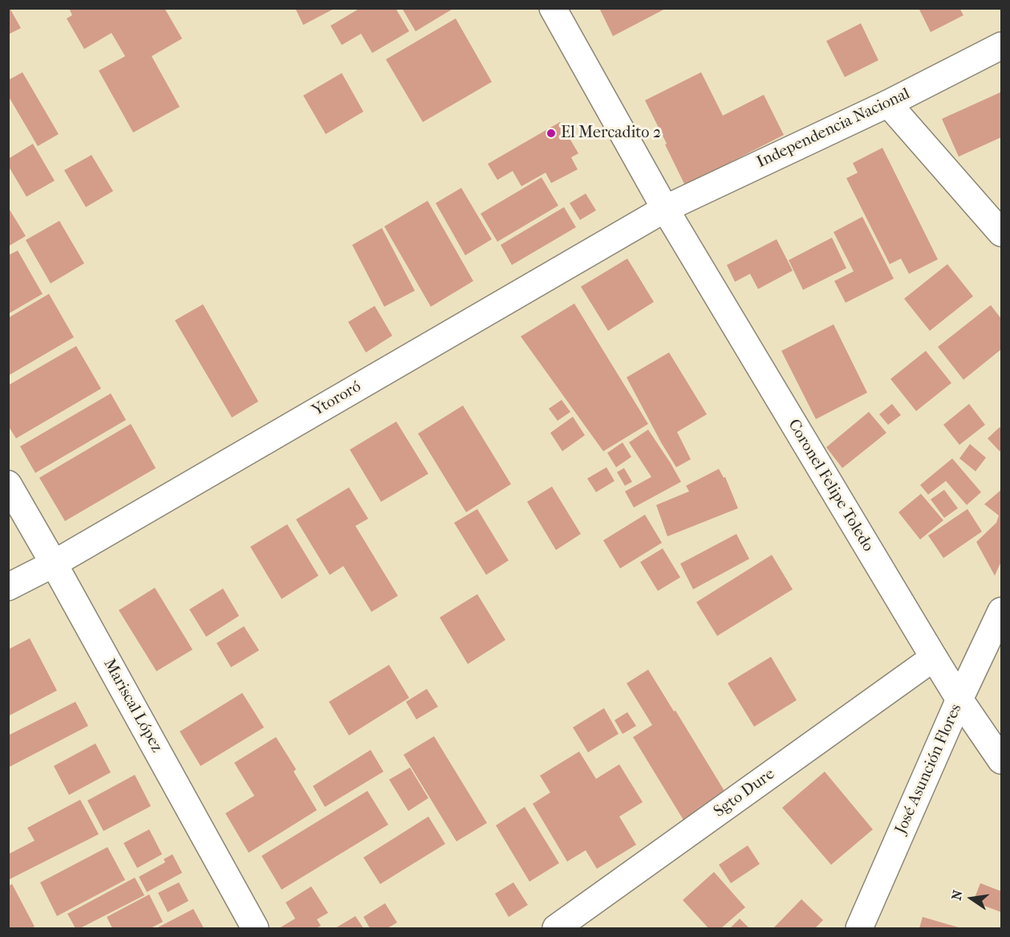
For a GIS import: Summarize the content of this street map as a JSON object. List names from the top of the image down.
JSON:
{
  "streets": {
    "street": [
      "Independencia Nacional",
      "Ytororó",
      "Coronel Felipe Toledo",
      "Mariscal López",
      "José Asunción Flores",
      "Sgto Dure"
    ]
  },
  "crossings": [
    ["Independencia Nacional", "Ytororó"],
    ["Independencia Nacional", "Coronel Felipe Toledo"],
    ["Ytororó", "Coronel Felipe Toledo"],
    ["Ytororó", "Mariscal López"],
    ["Coronel Felipe Toledo", "José Asunción Flores"],
    ["Coronel Felipe Toledo", "Sgto Dure"]
  ],
  "places": ["El Mercadito 2"],
  "north": "left"
}
